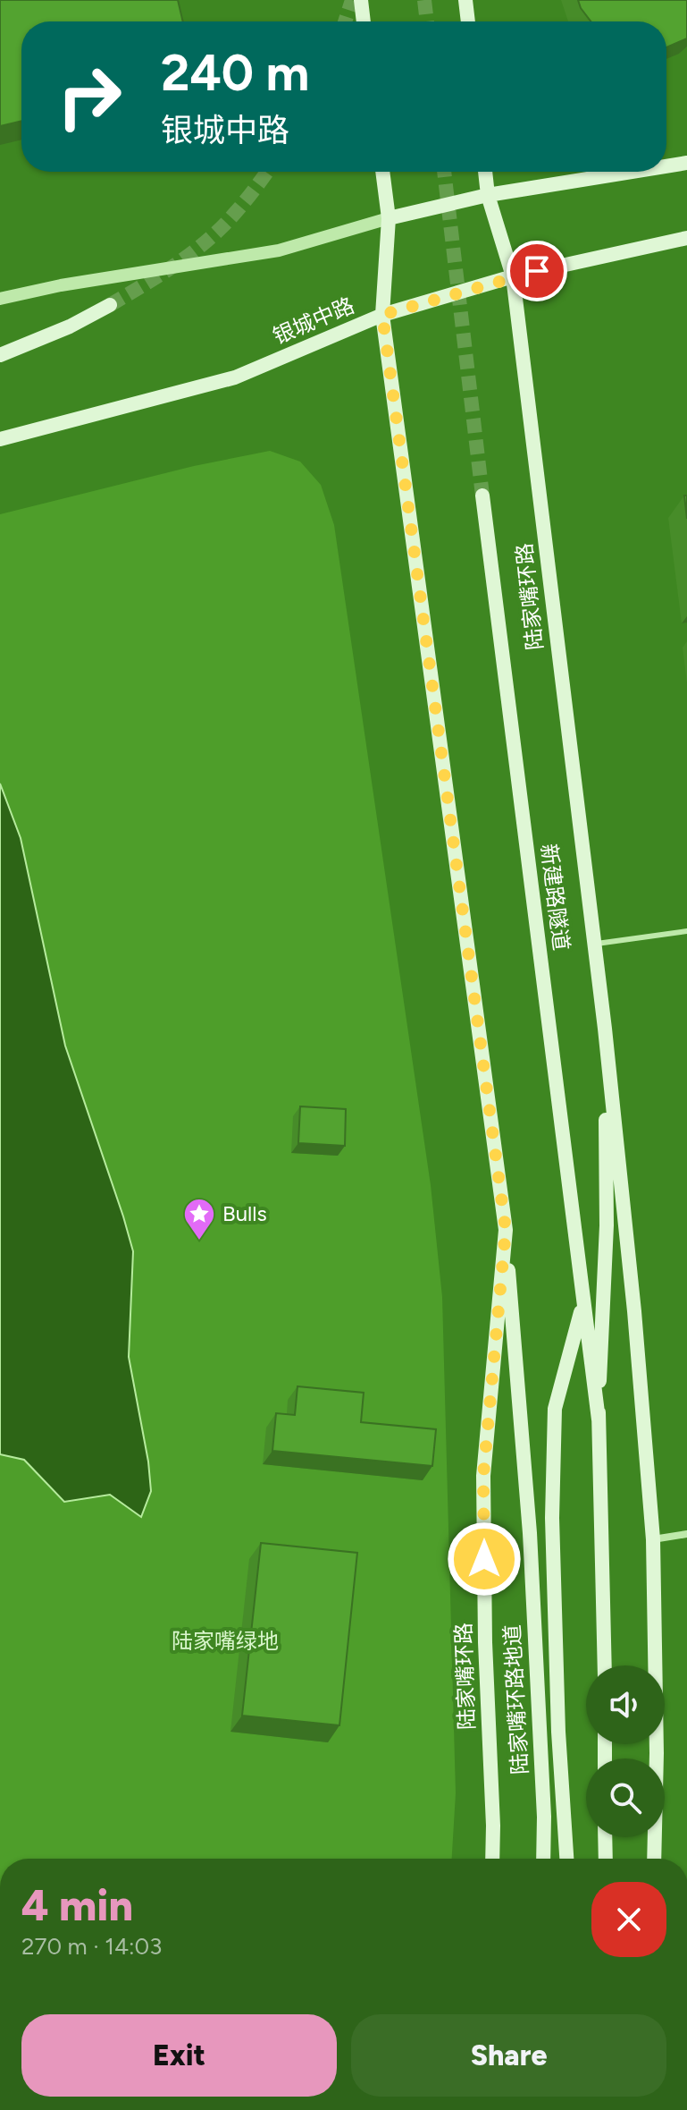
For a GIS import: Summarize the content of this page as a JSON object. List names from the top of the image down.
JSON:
{
  "streets": {
    "main road": [
      "银城中路",
      "陆家嘴环路",
      "新建路隧道",
      "陆家嘴环路地道"
    ]
  },
  "crossings": [
    ["银城中路", "陆家嘴环路"],
    ["陆家嘴环路", "新建路隧道"],
    ["陆家嘴环路", "陆家嘴环路地道"]
  ],
  "parks": ["陆家嘴绿地"],
  "places": {
    "place": ["Bulls"]
  },
  "page": {
    "turn": ["240 m", "银城中路"],
    "heading": ["4 min", "270 m · 14:03"],
    "buttons": ["Exit", "Share"]
  }
}
